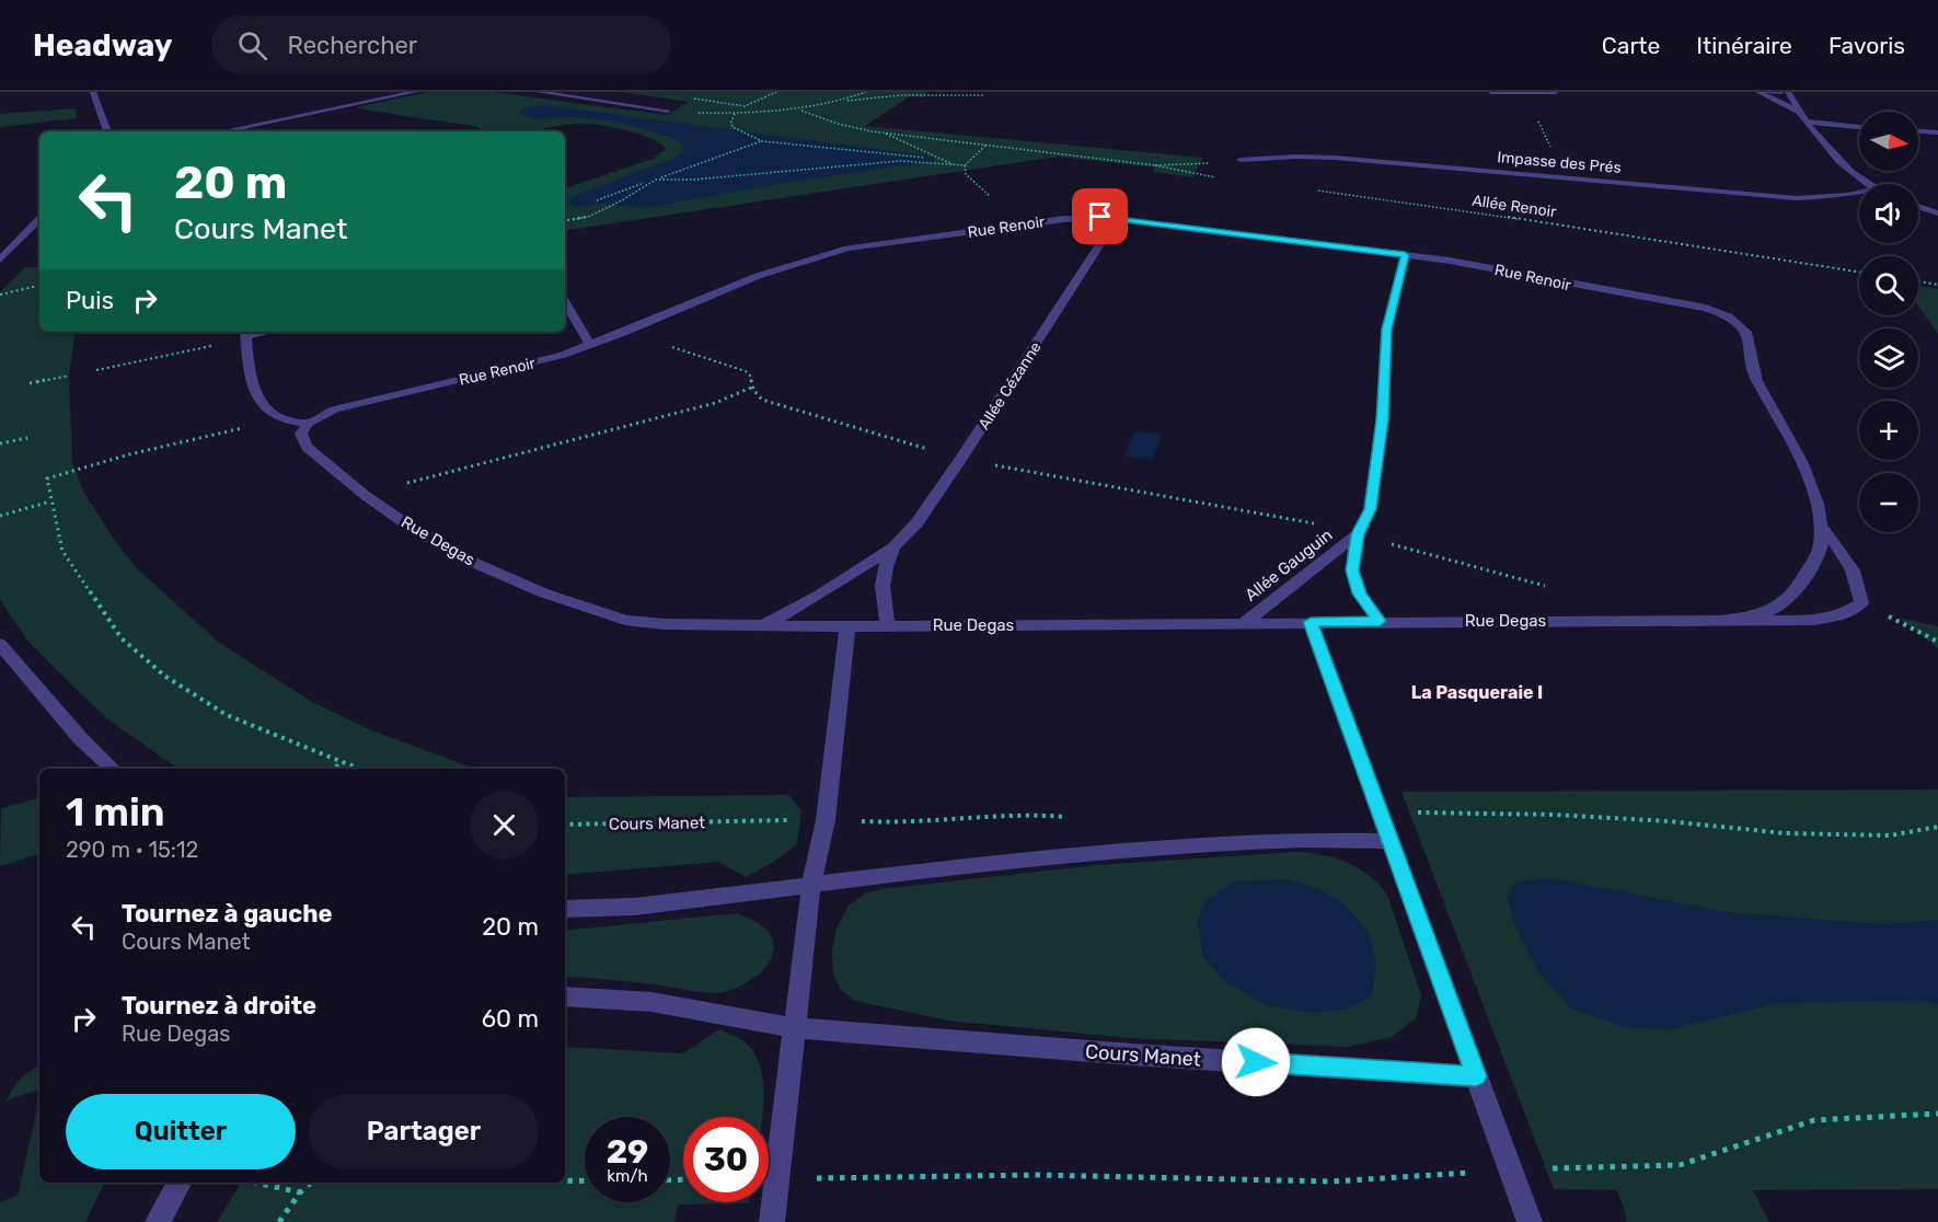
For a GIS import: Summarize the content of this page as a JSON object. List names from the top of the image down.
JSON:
{
  "streets": {
    "street": [
      "Impasse des Prés",
      "Rue Renoir",
      "Allée Cézanne",
      "Rue Degas",
      "Allée Gauguin",
      "Cours Manet"
    ],
    "path": ["Allée Renoir"]
  },
  "crossings": [
    ["Rue Renoir", "Allée Cézanne"],
    ["Rue Renoir", "Rue Degas"],
    ["Rue Renoir", "Allée Gauguin"],
    ["Allée Cézanne", "Rue Degas"],
    ["Rue Degas", "Allée Gauguin"]
  ],
  "districts": ["La Pasqueraie I"],
  "north": "right",
  "page": {
    "header": "Headway",
    "search": "Rechercher",
    "nav": ["Carte", "Itinéraire", "Favoris"],
    "map_buttons": ["+", "−"],
    "turn": ["20 m", "Cours Manet"],
    "then": "Puis",
    "heading": ["1 min", "290 m · 15:12"],
    "list": [
      {
        "name": "Tournez à gauche",
        "note": "Cours Manet",
        "value": "20 m"
      },
      {
        "name": "Tournez à droite",
        "note": "Rue Degas",
        "value": "60 m"
      }
    ],
    "buttons": ["Quitter", "Partager"],
    "speed": "29 km/h",
    "limit": "30"
  }
}
